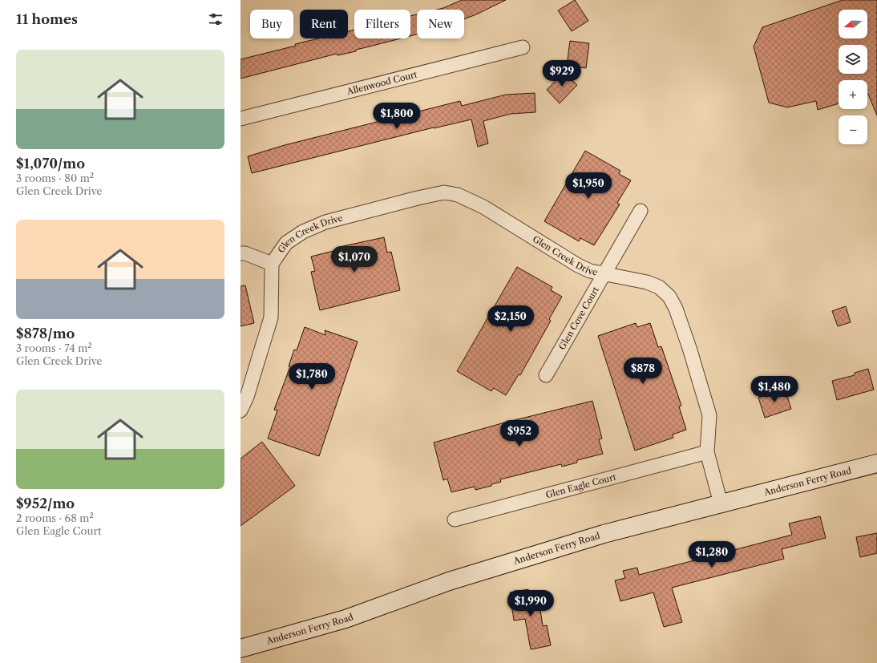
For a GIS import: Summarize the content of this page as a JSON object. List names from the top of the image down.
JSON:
{
  "streets": {
    "street": [
      "Allenwood Court",
      "Glen Creek Drive",
      "Glen Cove Court",
      "Anderson Ferry Road",
      "Glen Eagle Court"
    ]
  },
  "crossings": [
    ["Glen Creek Drive", "Glen Cove Court"],
    ["Glen Creek Drive", "Anderson Ferry Road"],
    ["Glen Creek Drive", "Glen Eagle Court"]
  ],
  "north": "left",
  "page": {
    "heading": "11 homes",
    "map_buttons": ["+", "−"],
    "chip": [
      "Buy",
      "Rent",
      "Filters",
      "New"
    ],
    "list": [
      {
        "name": "$1,070/mo",
        "note": "3 rooms · 80 m² · Glen Creek Drive"
      },
      {
        "name": "$878/mo",
        "note": "3 rooms · 74 m² · Glen Creek Drive"
      },
      {
        "name": "$952/mo",
        "note": "2 rooms · 68 m² · Glen Eagle Court"
      }
    ],
    "price": [
      "$929",
      "$1,800",
      "$1,950",
      "$1,070",
      "$2,150",
      "$878",
      "$1,780",
      "$1,480",
      "$952",
      "$1,280",
      "$1,990"
    ]
  }
}
